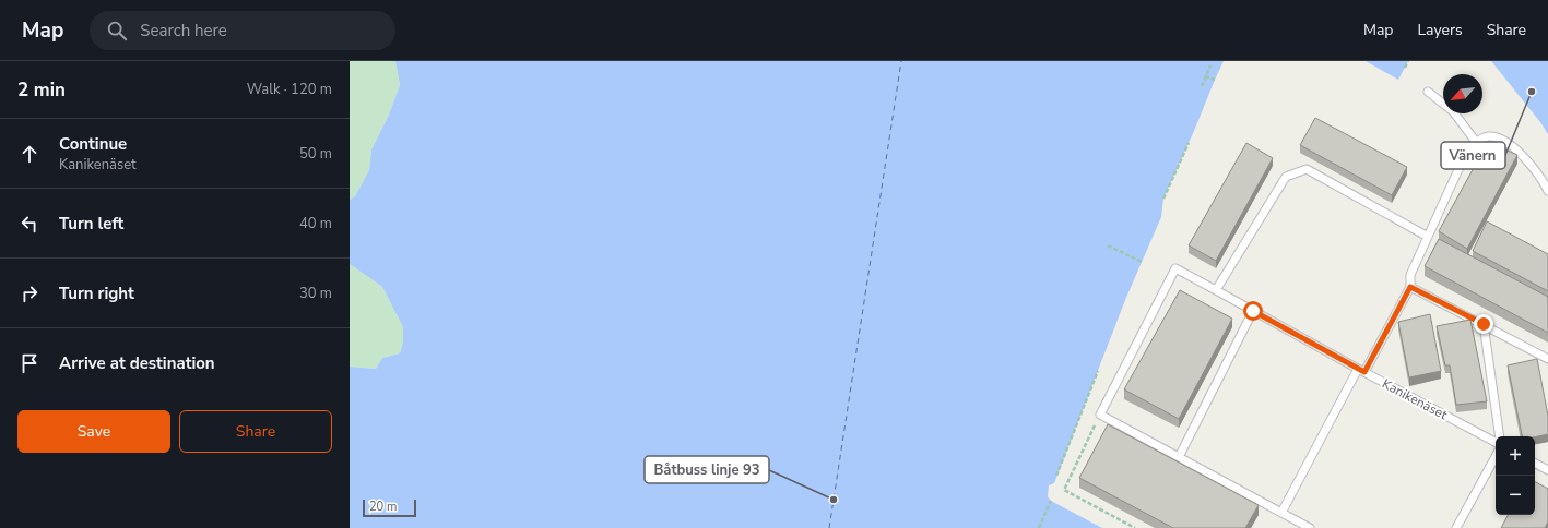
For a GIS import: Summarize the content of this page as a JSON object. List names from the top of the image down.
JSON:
{
  "streets": {
    "lane": ["Kanikenäset"]
  },
  "places": ["Vänern", "Båtbuss linje 93"],
  "scale_bar": "20 m",
  "north": "bottom left",
  "page": {
    "header": "Map",
    "search": "Search here",
    "nav": ["Map", "Layers", "Share"],
    "heading": ["2 min", "Walk · 120 m"],
    "list": [
      ["Continue", "Kanikenäset", "50 m"],
      ["Turn left", "40 m"],
      ["Turn right", "30 m"],
      "Arrive at destination"
    ],
    "buttons": ["Save", "Share"],
    "map_buttons": ["+", "−"],
    "scale": "20 m"
  }
}
